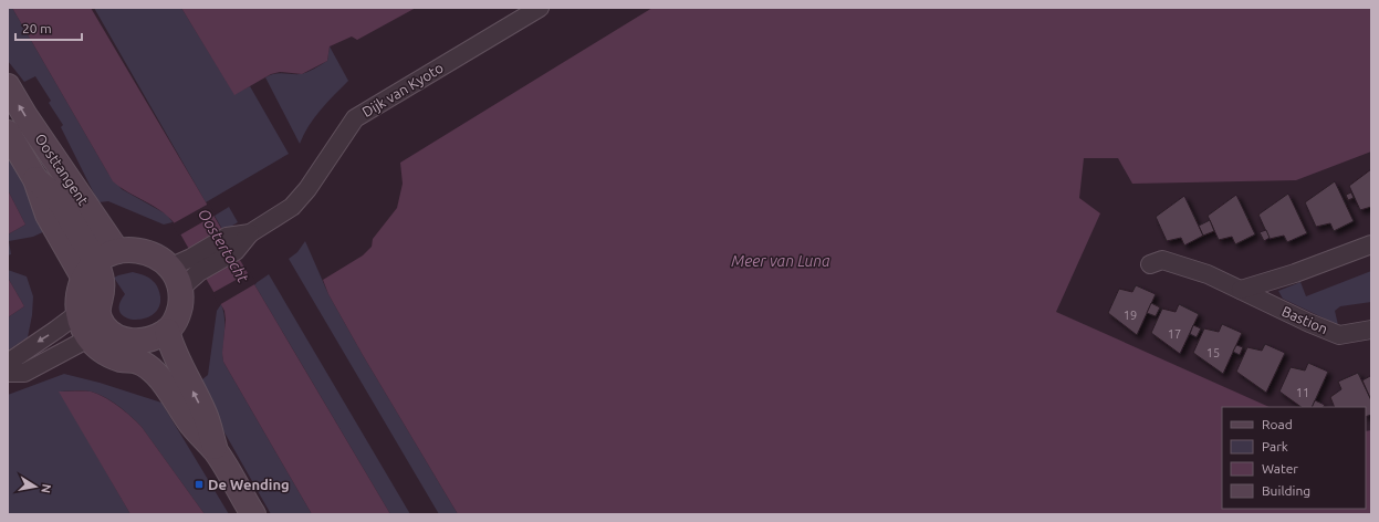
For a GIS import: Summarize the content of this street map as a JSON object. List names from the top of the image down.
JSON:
{
  "streets": {
    "main road": ["Oosttangent"],
    "street": ["Dijk van Kyoto", "Bastion"]
  },
  "water": ["Oostertocht", "Meer van Luna"],
  "places": {
    "transit": ["De Wending"]
  },
  "house_numbers": [
    "19",
    "17",
    "15",
    "11"
  ],
  "legend": [
    "Road",
    "Park",
    "Water",
    "Building"
  ],
  "scale_bar": "20 m",
  "north": "right"
}
